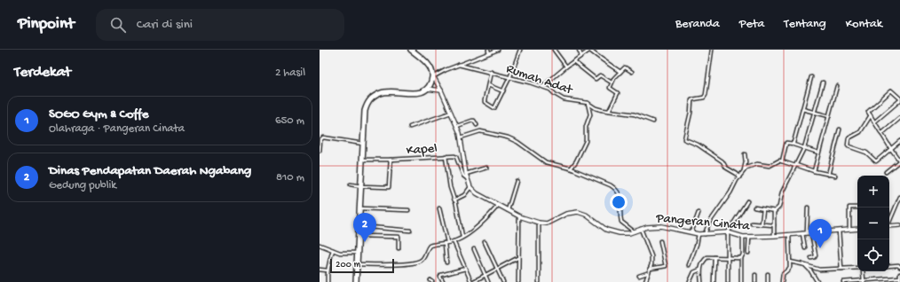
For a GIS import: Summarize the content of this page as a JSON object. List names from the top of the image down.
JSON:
{
  "streets": {
    "street": ["Rumah Adat", "Kapel", "Pangeran Cinata"]
  },
  "crossings": [
    ["Kapel", "Pangeran Cinata"]
  ],
  "scale_bar": "200 m",
  "page": {
    "header": "Pinpoint",
    "search": "Cari di sini",
    "nav": [
      "Beranda",
      "Peta",
      "Tentang",
      "Kontak"
    ],
    "heading": ["Terdekat", "2 hasil"],
    "list": [
      {
        "mark": "1",
        "name": "SOGO Gym & Coffe",
        "note": "Olahraga · Pangeran Cinata",
        "value": "650 m"
      },
      {
        "mark": "2",
        "name": "Dinas Pendapatan Daerah Ngabang",
        "note": "Gedung publik",
        "value": "810 m"
      }
    ],
    "map_buttons": ["+", "−"],
    "pins": ["2", "1"],
    "scale": "200 m"
  }
}
